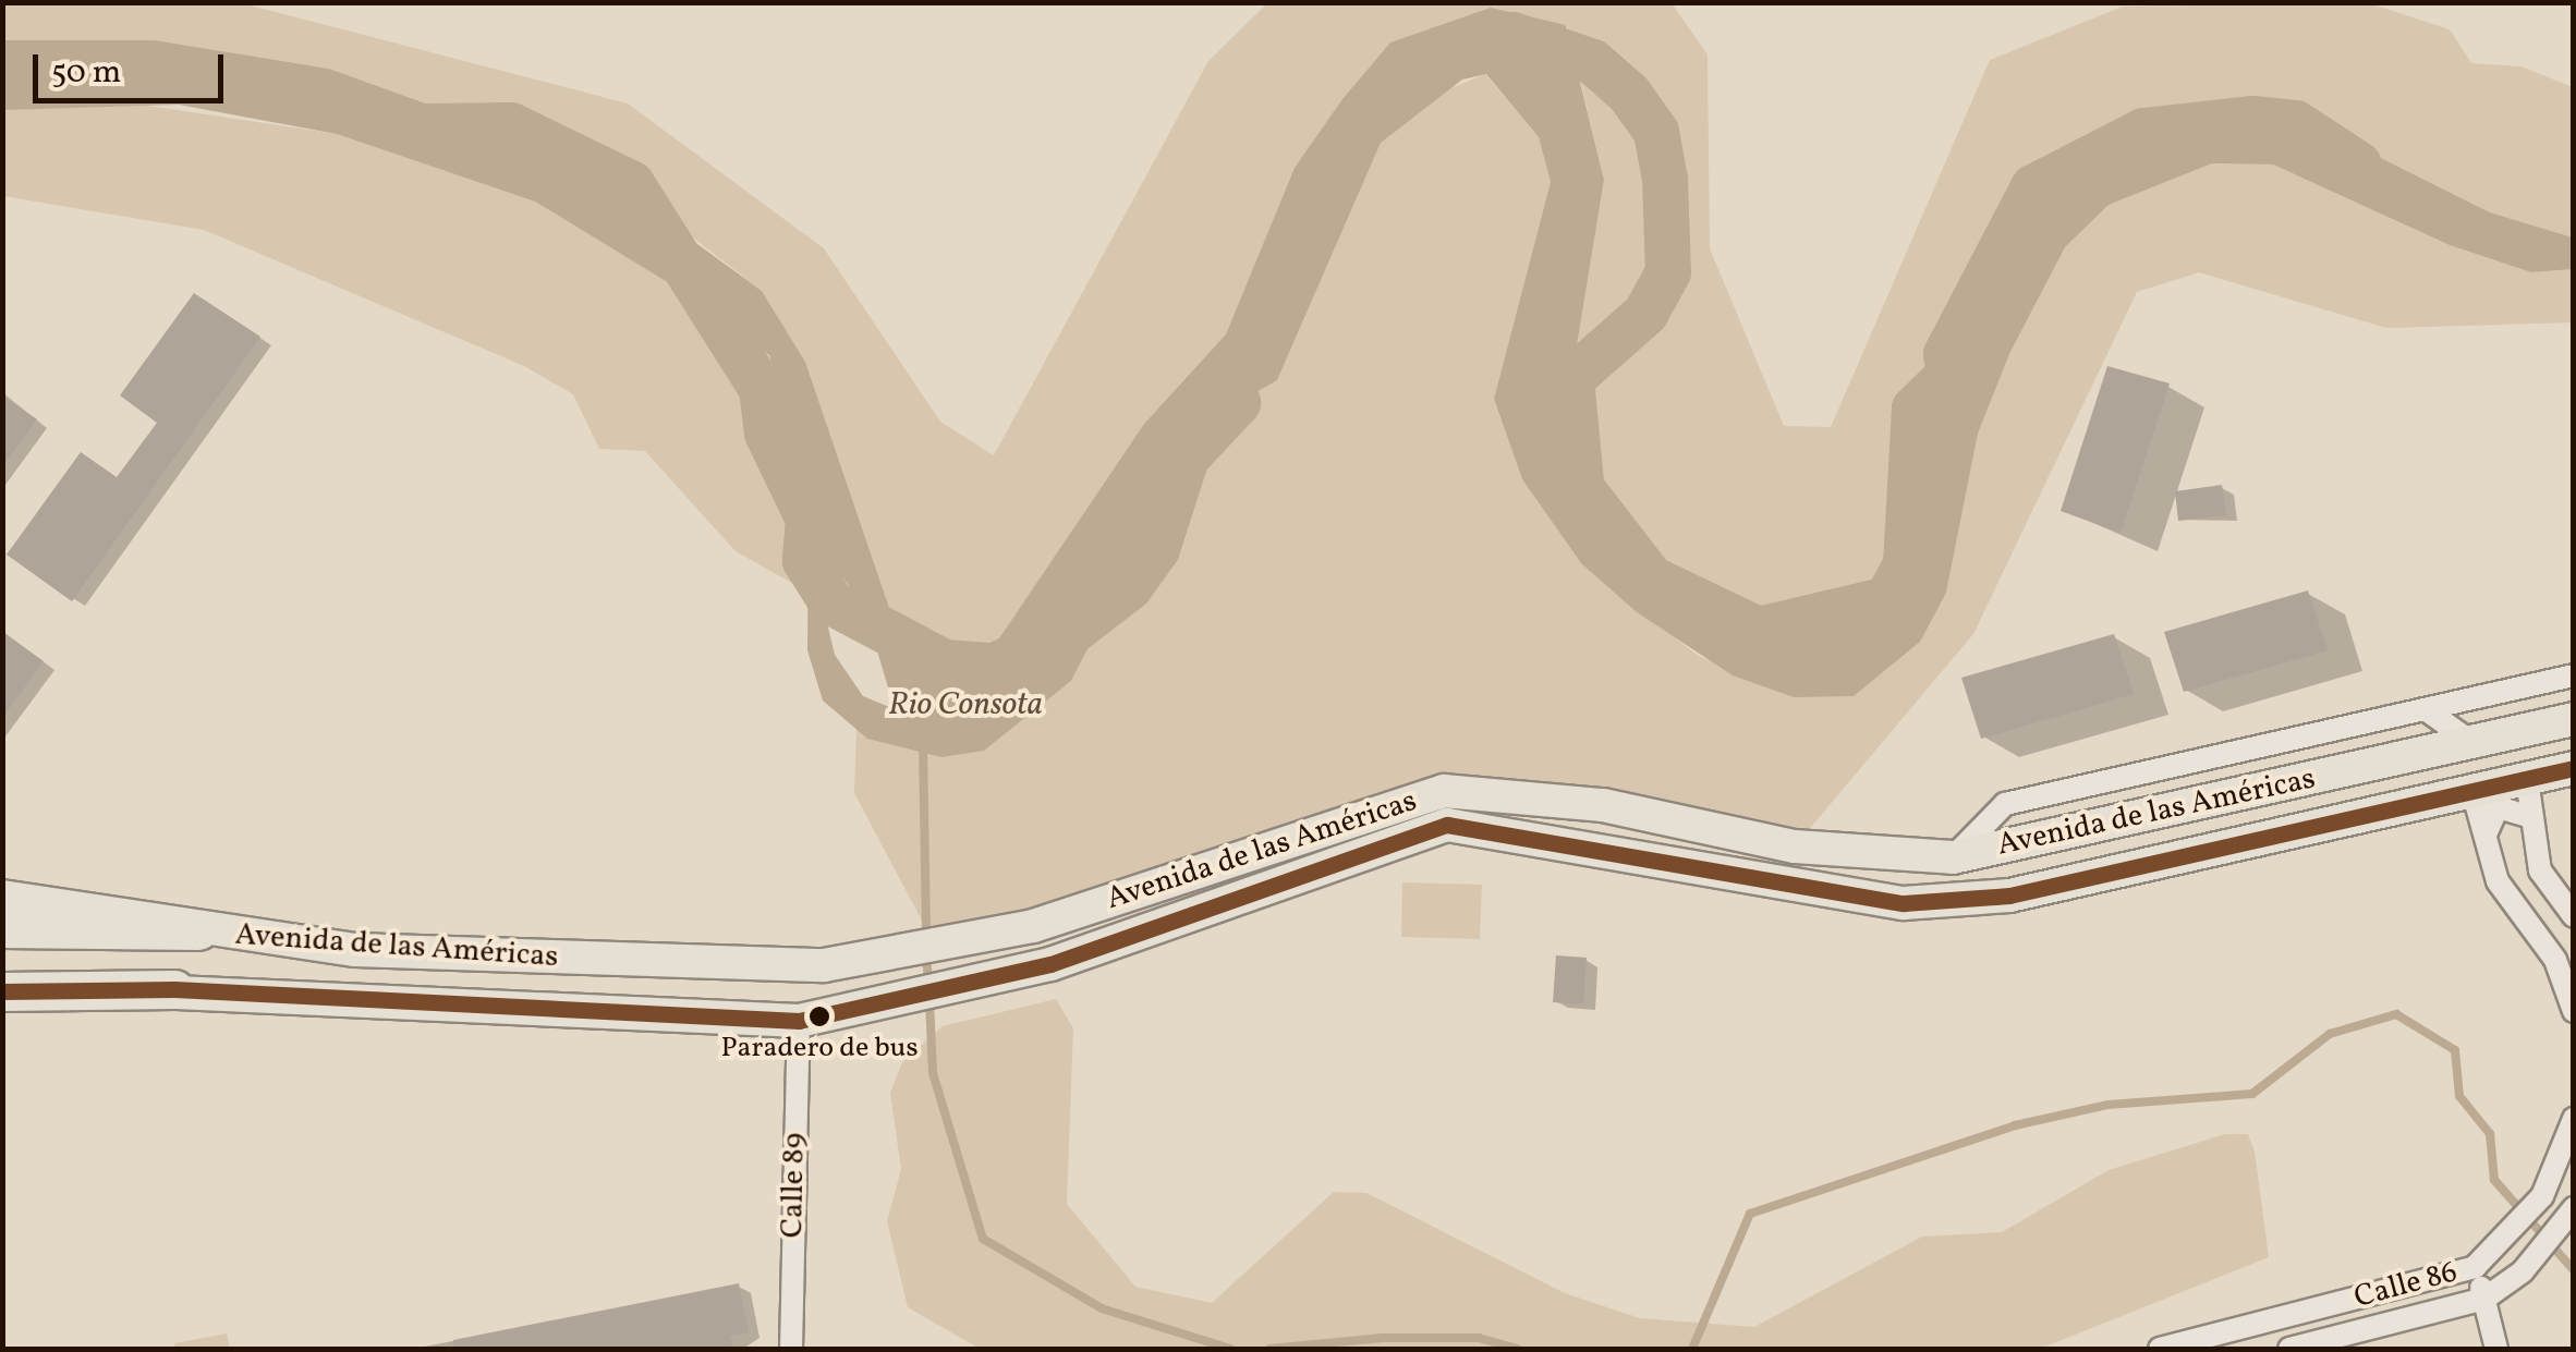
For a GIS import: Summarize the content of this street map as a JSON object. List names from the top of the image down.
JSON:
{
  "streets": {
    "highway": ["Avenida de las Américas"],
    "street": ["Calle 89", "Calle 86"]
  },
  "crossings": [
    ["Avenida de las Américas", "Calle 89"]
  ],
  "water": ["Rio Consota"],
  "places": ["Paradero de bus"],
  "scale_bar": "50 m"
}
